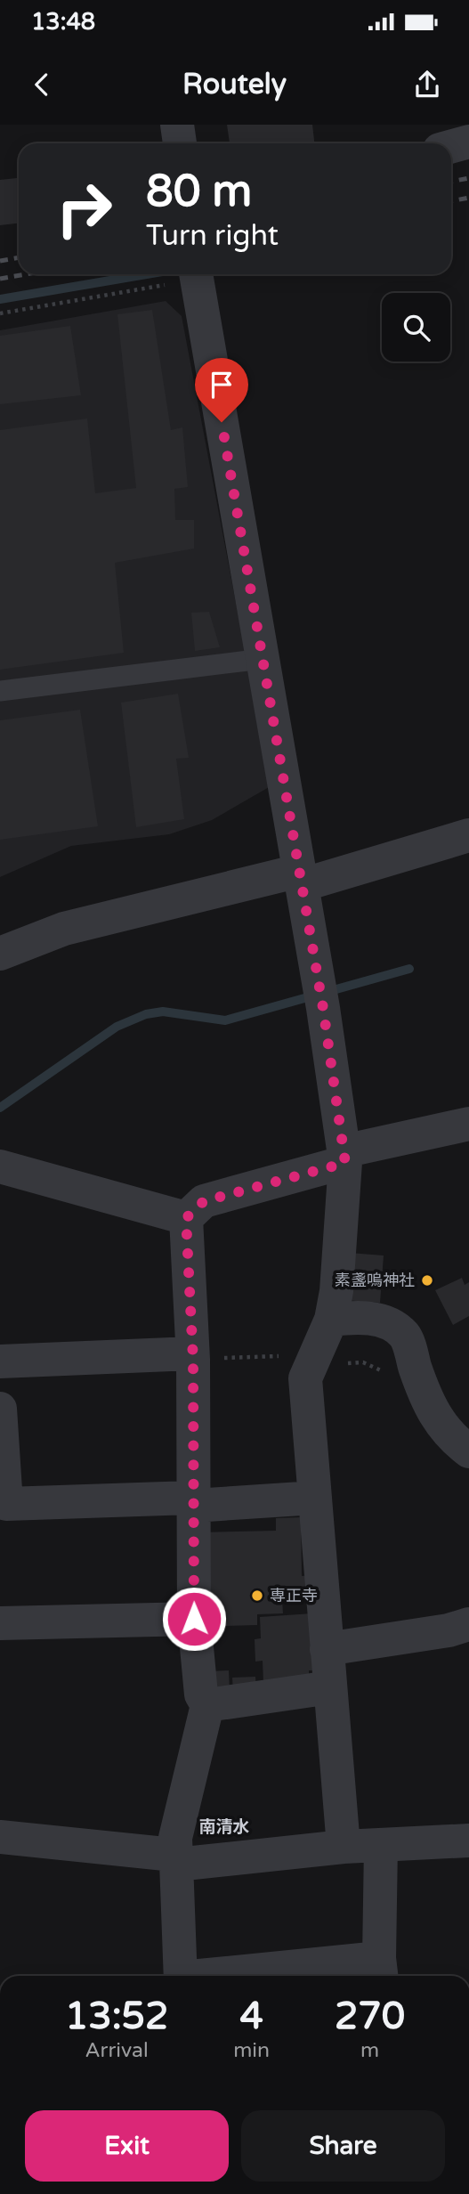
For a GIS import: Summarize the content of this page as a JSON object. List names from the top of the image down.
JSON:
{
  "districts": ["南清水"],
  "places": ["素盞嗚神社", "専正寺"],
  "page": {
    "status": "13:48",
    "header": "Routely",
    "turn": ["80 m", "Turn right"],
    "eta": [
      "13:52",
      "Arrival",
      "4",
      "min",
      "270",
      "m"
    ],
    "buttons": ["Exit", "Share"]
  }
}
